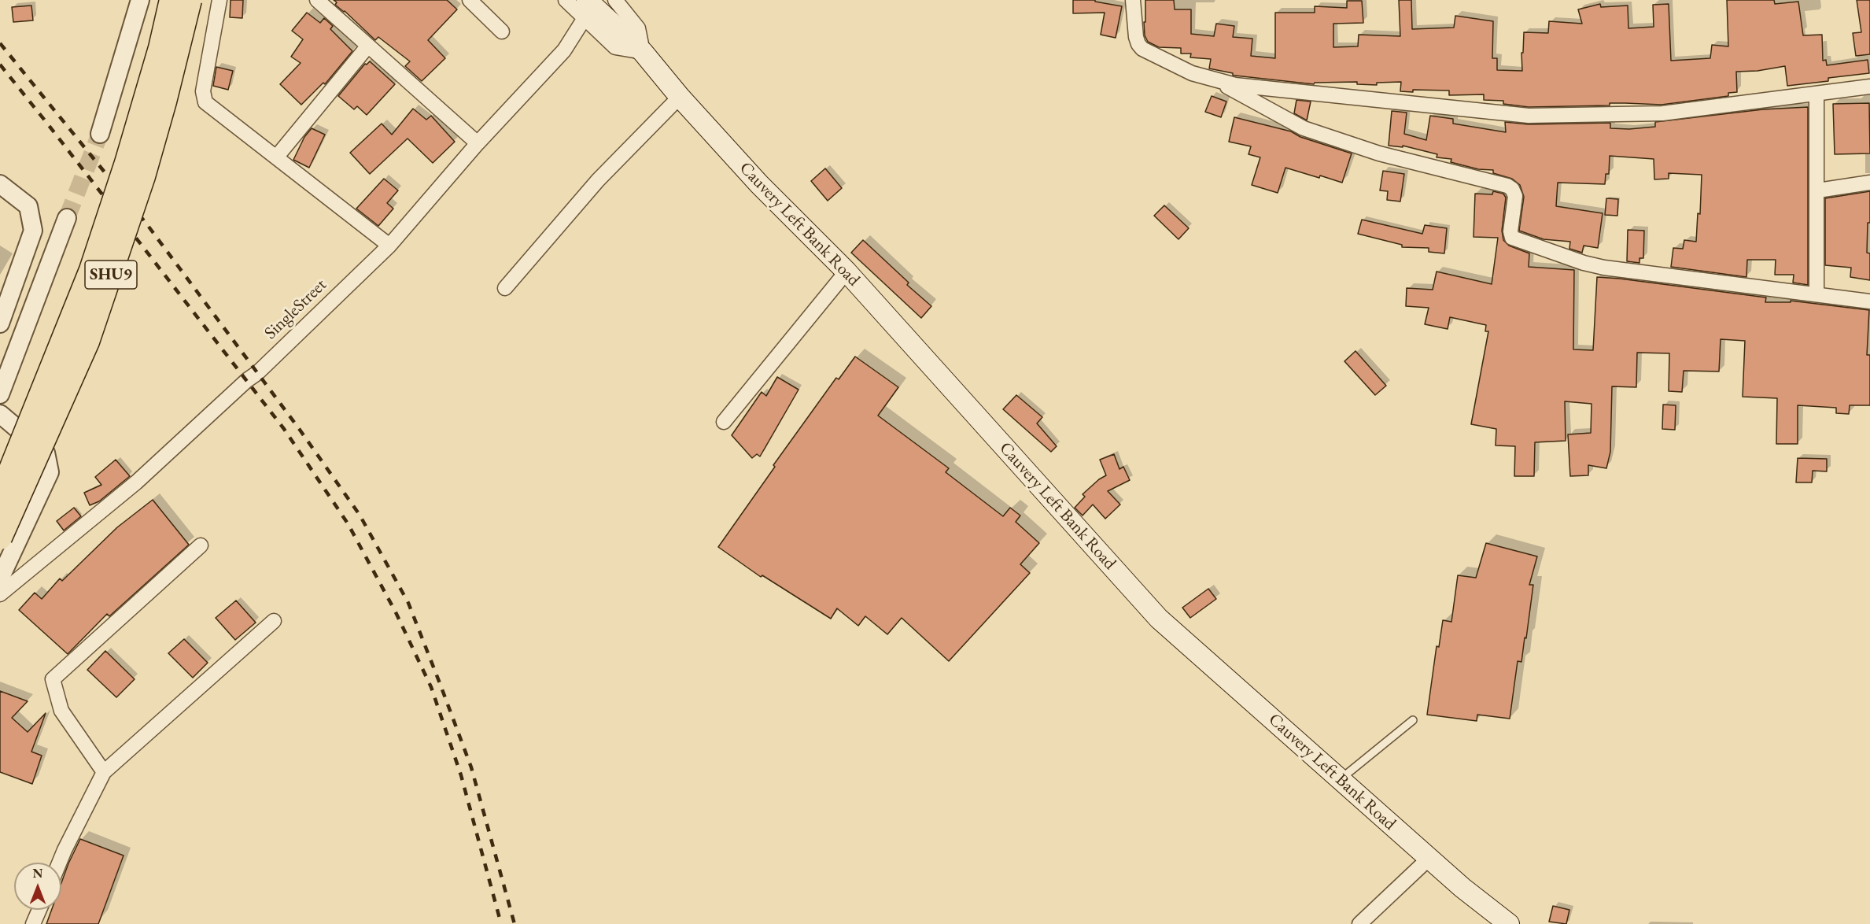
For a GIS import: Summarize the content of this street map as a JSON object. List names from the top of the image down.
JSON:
{
  "streets": {
    "highway": ["SHU9"],
    "main road": ["Cauvery Left Bank Road"],
    "street": ["SingleStreet"]
  },
  "crossings": [
    ["Cauvery Left Bank Road", "SingleStreet"]
  ],
  "north": "top"
}
